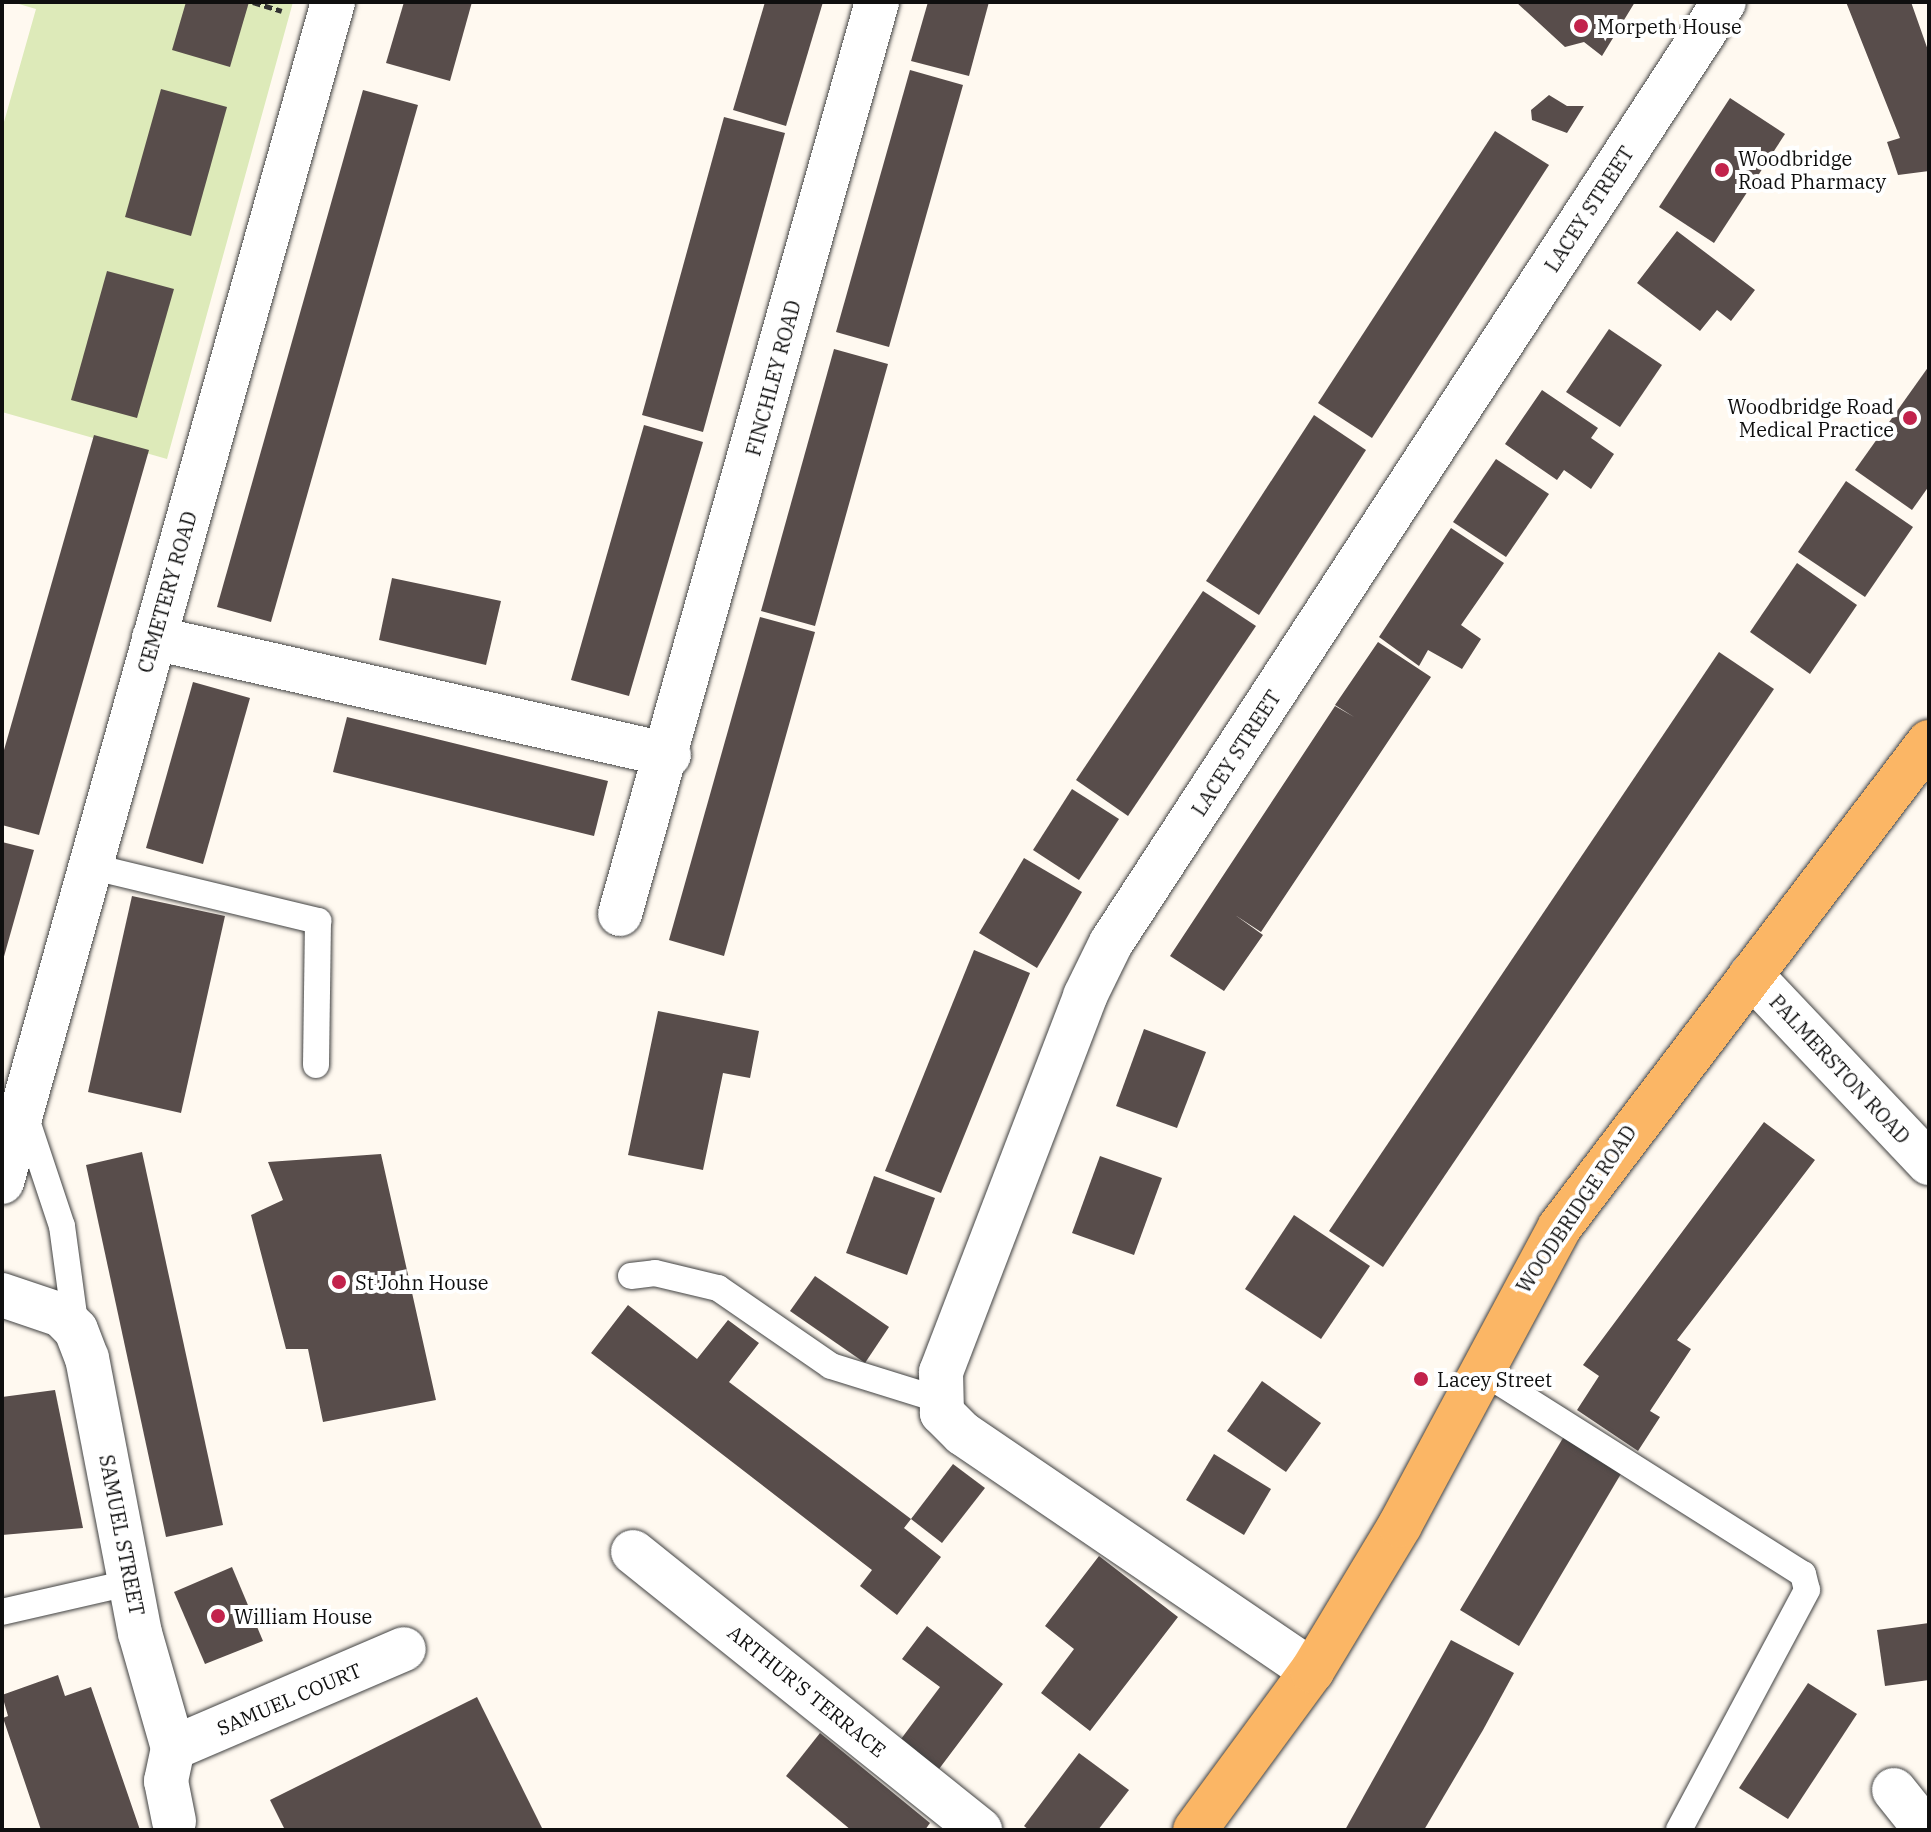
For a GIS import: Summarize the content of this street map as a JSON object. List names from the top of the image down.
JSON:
{
  "streets": {
    "main road": ["WOODBRIDGE ROAD"],
    "street": [
      "LACEY STREET",
      "FINCHLEY ROAD",
      "CEMETERY ROAD",
      "PALMERSTON ROAD",
      "SAMUEL STREET",
      "ARTHUR'S TERRACE",
      "SAMUEL COURT"
    ]
  },
  "crossings": [
    ["PALMERSTON ROAD", "WOODBRIDGE ROAD"],
    ["SAMUEL STREET", "SAMUEL COURT"]
  ],
  "places": [
    "Morpeth House",
    "Woodbridge Road Pharmacy",
    "Woodbridge Road Medical Practice",
    "St John House",
    "Lacey Street",
    "William House"
  ]
}
